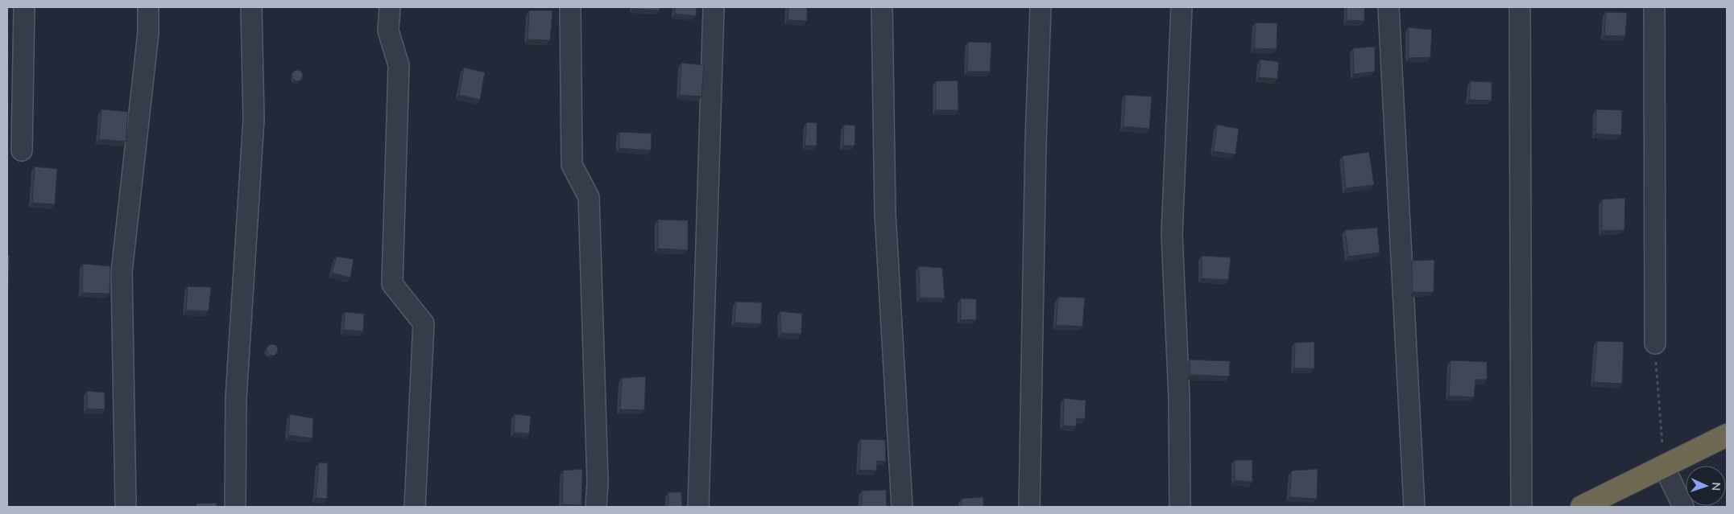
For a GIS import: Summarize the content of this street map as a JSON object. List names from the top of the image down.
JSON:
{
  "north": "right"
}
